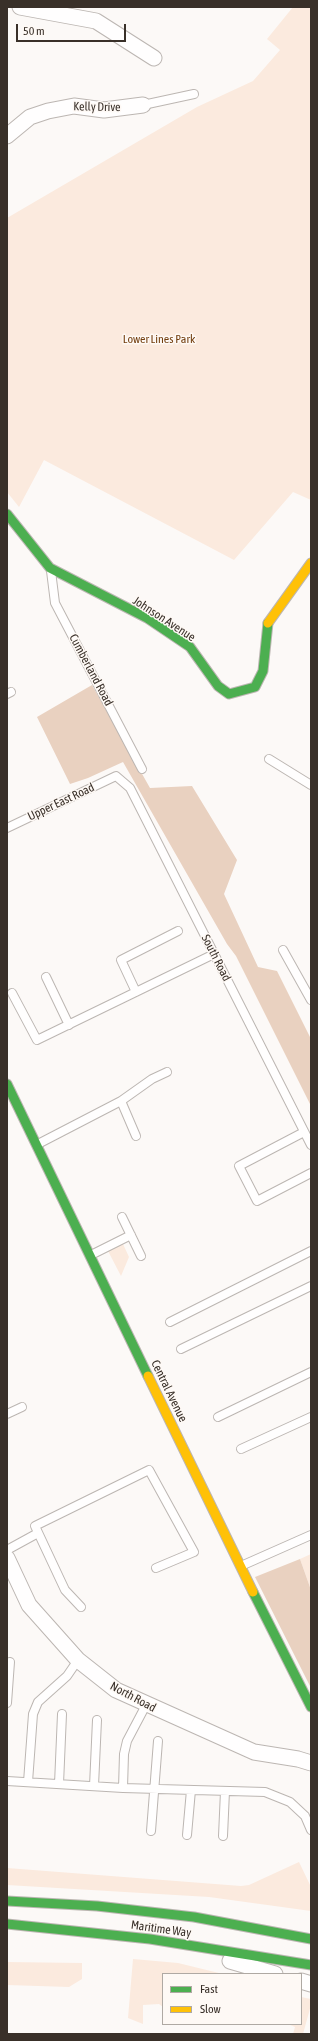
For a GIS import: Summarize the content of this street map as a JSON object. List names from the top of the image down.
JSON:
{
  "streets": {
    "street": [
      "Kelly Drive",
      "Johnson Avenue",
      "Central Avenue",
      "North Road",
      "Maritime Way"
    ],
    "lane": ["Cumberland Road", "Upper East Road", "South Road"]
  },
  "crossings": [
    ["Johnson Avenue", "Cumberland Road"],
    ["Upper East Road", "South Road"]
  ],
  "parks": ["Lower Lines Park"],
  "legend": ["Fast", "Slow"],
  "scale_bar": "50 m"
}
